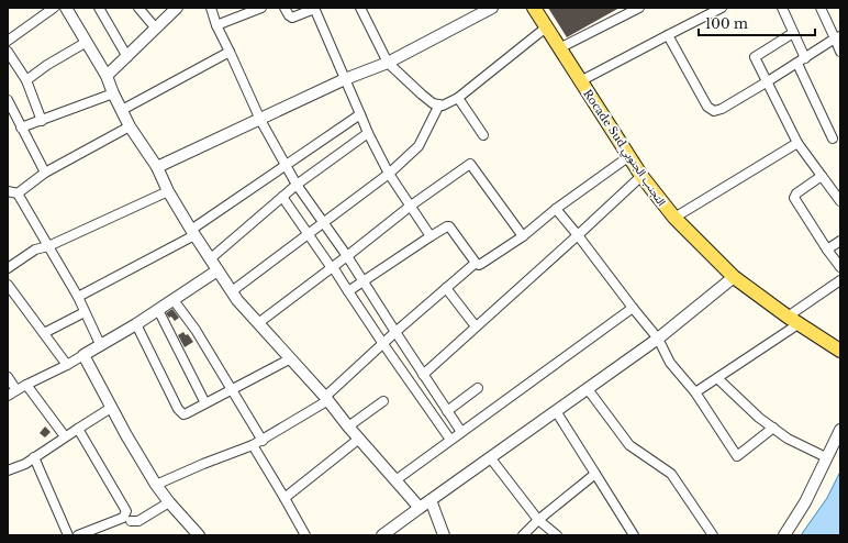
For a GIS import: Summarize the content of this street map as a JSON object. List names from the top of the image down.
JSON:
{
  "streets": {
    "main road": ["Rocade Sud,التجنب الجنوبي"]
  },
  "scale_bar": "100 m"
}
